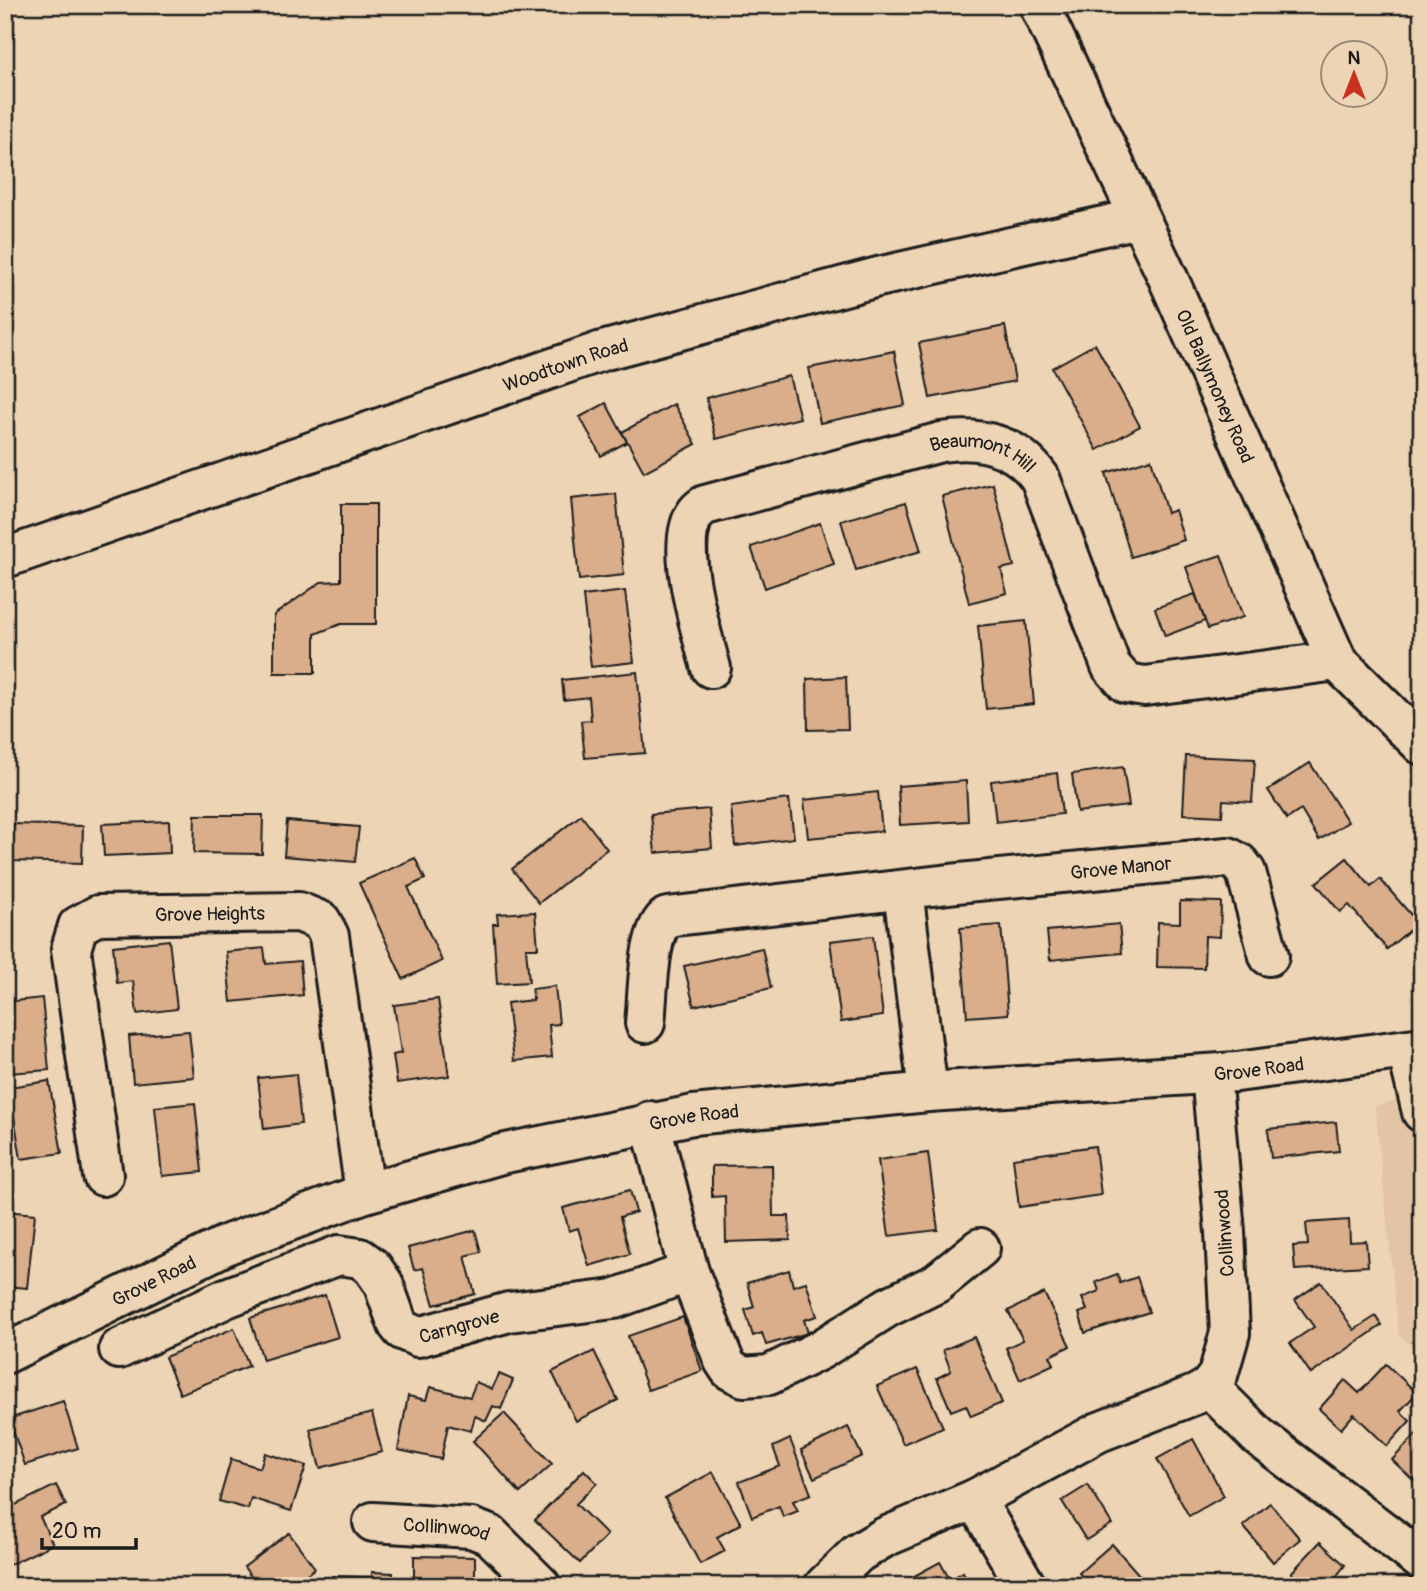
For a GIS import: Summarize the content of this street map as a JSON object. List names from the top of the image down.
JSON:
{
  "streets": {
    "street": [
      "Woodtown Road",
      "Old Ballymoney Road",
      "Beaumont Hill",
      "Grove Manor",
      "Grove Heights",
      "Grove Road",
      "Collinwood",
      "Carngrove"
    ]
  },
  "crossings": [
    ["Woodtown Road", "Old Ballymoney Road"],
    ["Old Ballymoney Road", "Beaumont Hill"],
    ["Grove Heights", "Grove Road"],
    ["Grove Road", "Collinwood"]
  ],
  "scale_bar": "20 m",
  "north": "top"
}
